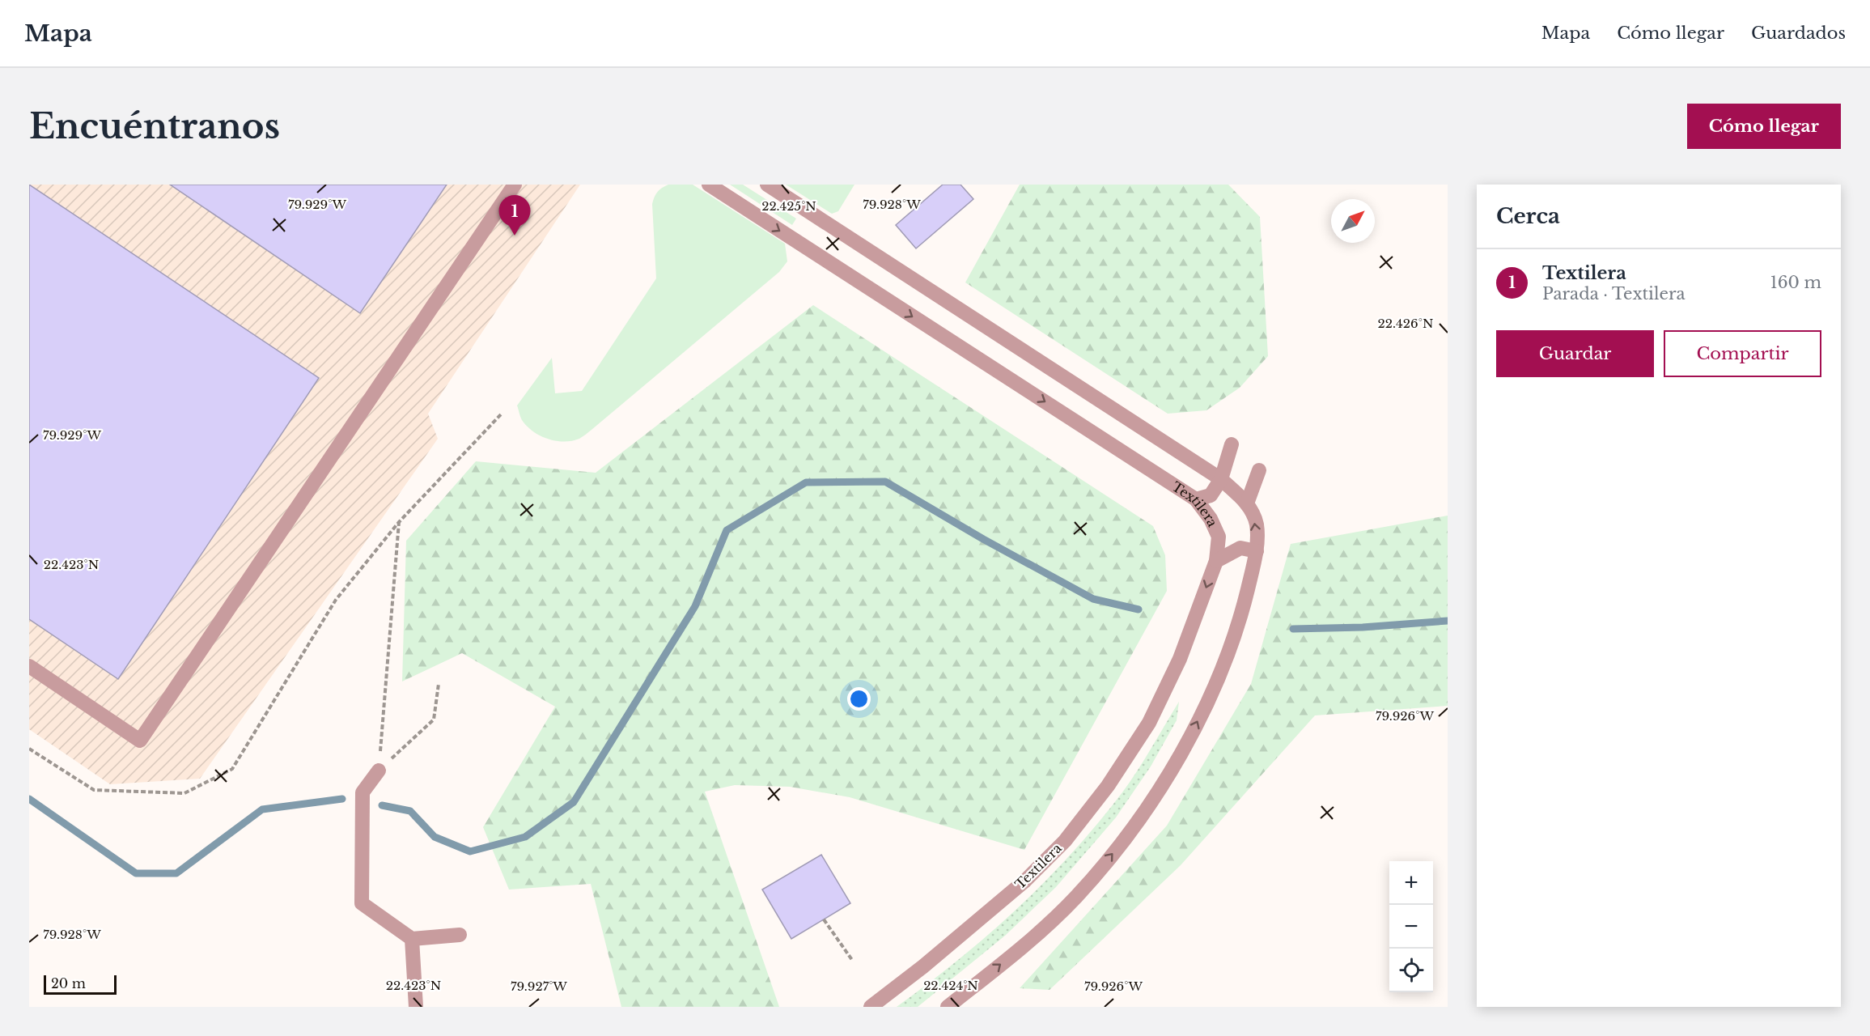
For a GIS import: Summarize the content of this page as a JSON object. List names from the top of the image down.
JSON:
{
  "streets": {
    "street": ["Textilera"]
  },
  "scale_bar": "20 m",
  "north": "top right",
  "page": {
    "header": "Mapa",
    "nav": ["Mapa", "Cómo llegar", "Guardados"],
    "buttons": [
      "Cómo llegar",
      ["Guardar", "Compartir"]
    ],
    "title": "Encuéntranos",
    "heading": "Cerca",
    "pins": "1",
    "list": [
      {
        "mark": "1",
        "name": "Textilera",
        "note": "Parada · Textilera",
        "value": "160 m"
      }
    ],
    "map_buttons": ["+", "−"],
    "scale": "20 m"
  },
  "coordinates": [
    "79.929°W",
    "79.928°W",
    "22.425°N",
    "22.426°N",
    "22.423°N",
    "79.926°W",
    "22.424°N",
    "79.927°W"
  ]
}
